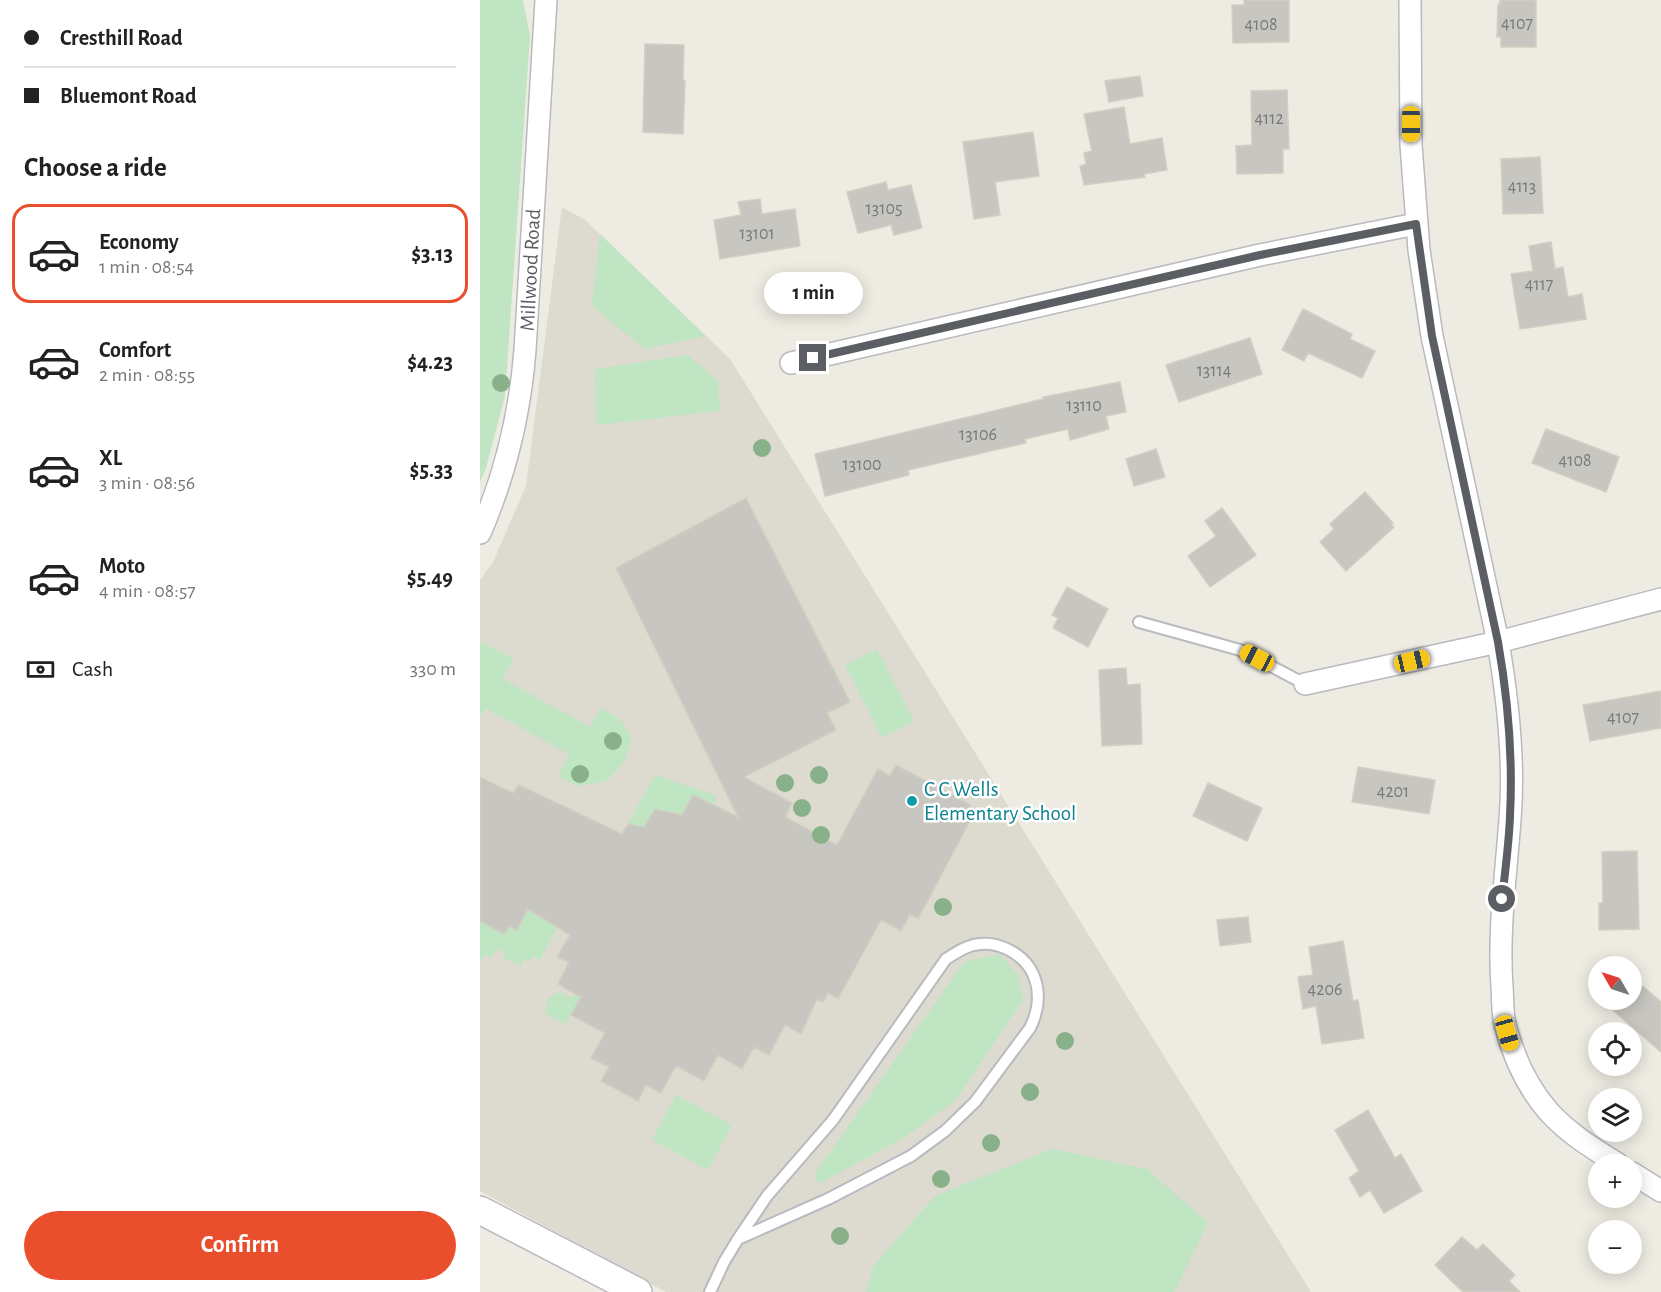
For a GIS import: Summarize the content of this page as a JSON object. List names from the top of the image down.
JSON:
{
  "streets": {
    "street": ["Millwood Road"]
  },
  "places": ["C C Wells Elementary School"],
  "house_numbers": [
    "4107",
    "4108",
    "4112",
    "4113",
    "13105",
    "13101",
    "4117",
    "13114",
    "13110",
    "13106",
    "4108",
    "13100",
    "4107",
    "4201",
    "4206"
  ],
  "north": "top left",
  "page": {
    "banner": ["Cresthill Road", "Bluemont Road"],
    "heading": "Choose a ride",
    "list": [
      {
        "name": "Economy",
        "note": "1 min · 08:54",
        "value": "$3.13"
      },
      {
        "name": "Comfort",
        "note": "2 min · 08:55",
        "value": "$4.23"
      },
      {
        "name": "XL",
        "note": "3 min · 08:56",
        "value": "$5.33"
      },
      {
        "name": "Moto",
        "note": "4 min · 08:57",
        "value": "$5.49"
      }
    ],
    "bubble": "1 min",
    "pay": ["Cash", "330 m"],
    "map_buttons": ["+", "−"],
    "buttons": "Confirm"
  }
}
